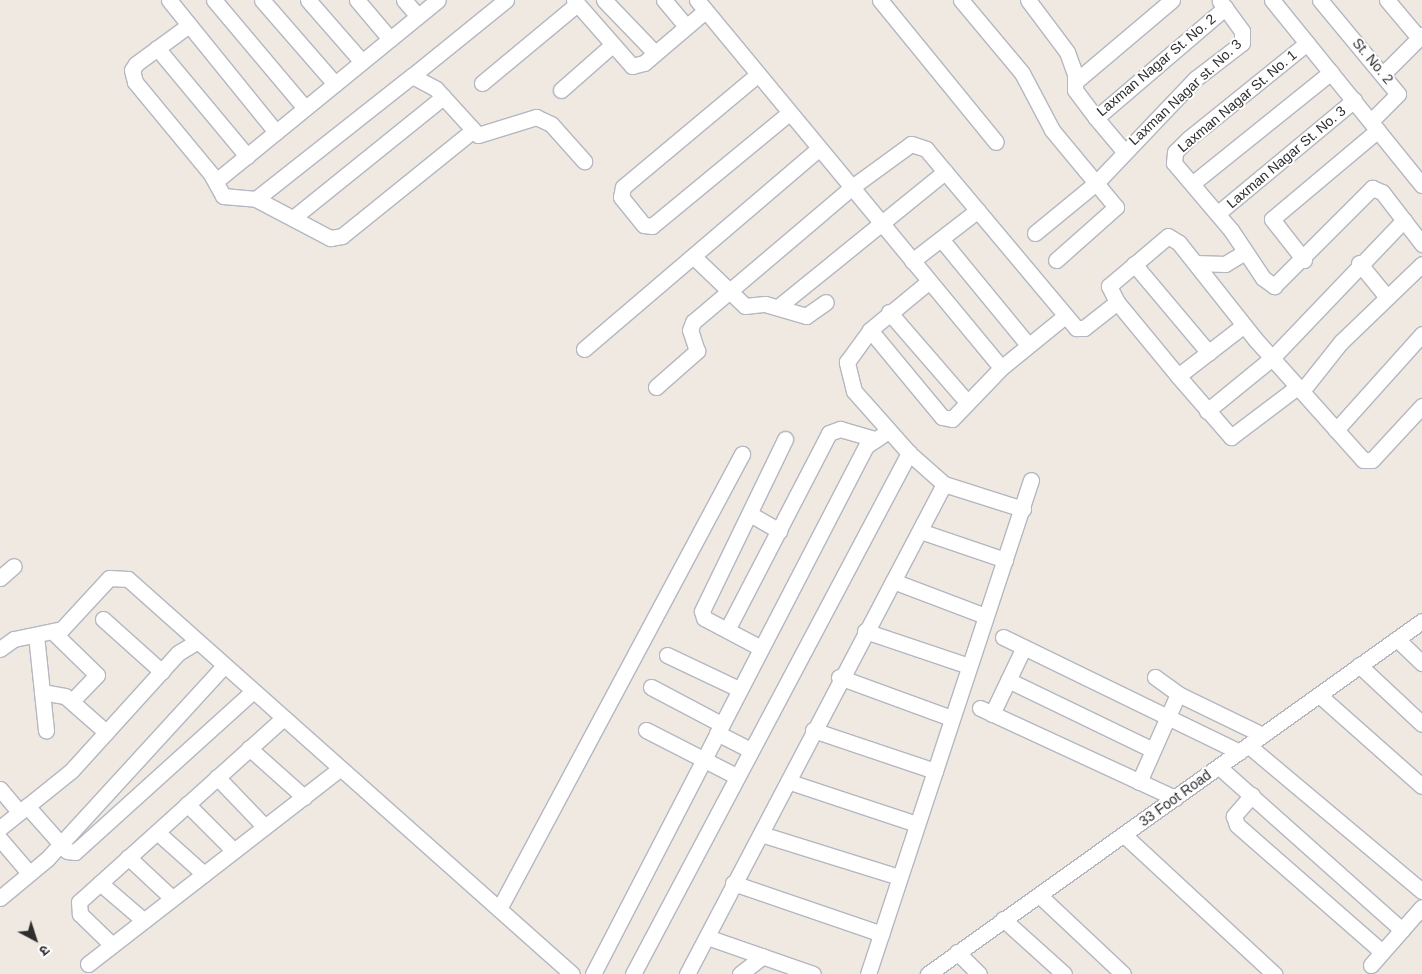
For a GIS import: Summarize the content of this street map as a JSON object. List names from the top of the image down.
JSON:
{
  "streets": {
    "street": [
      "St. No. 2",
      "Laxman Nagar St. No. 2",
      "Laxman Nagar st. No. 3",
      "Laxman Nagar St. No. 1",
      "Laxman Nagar St. No. 3",
      "33 Foot Road"
    ]
  },
  "crossings": [
    ["Laxman Nagar St. No. 2", "Laxman Nagar st. No. 3"]
  ],
  "north": "bottom right"
}
